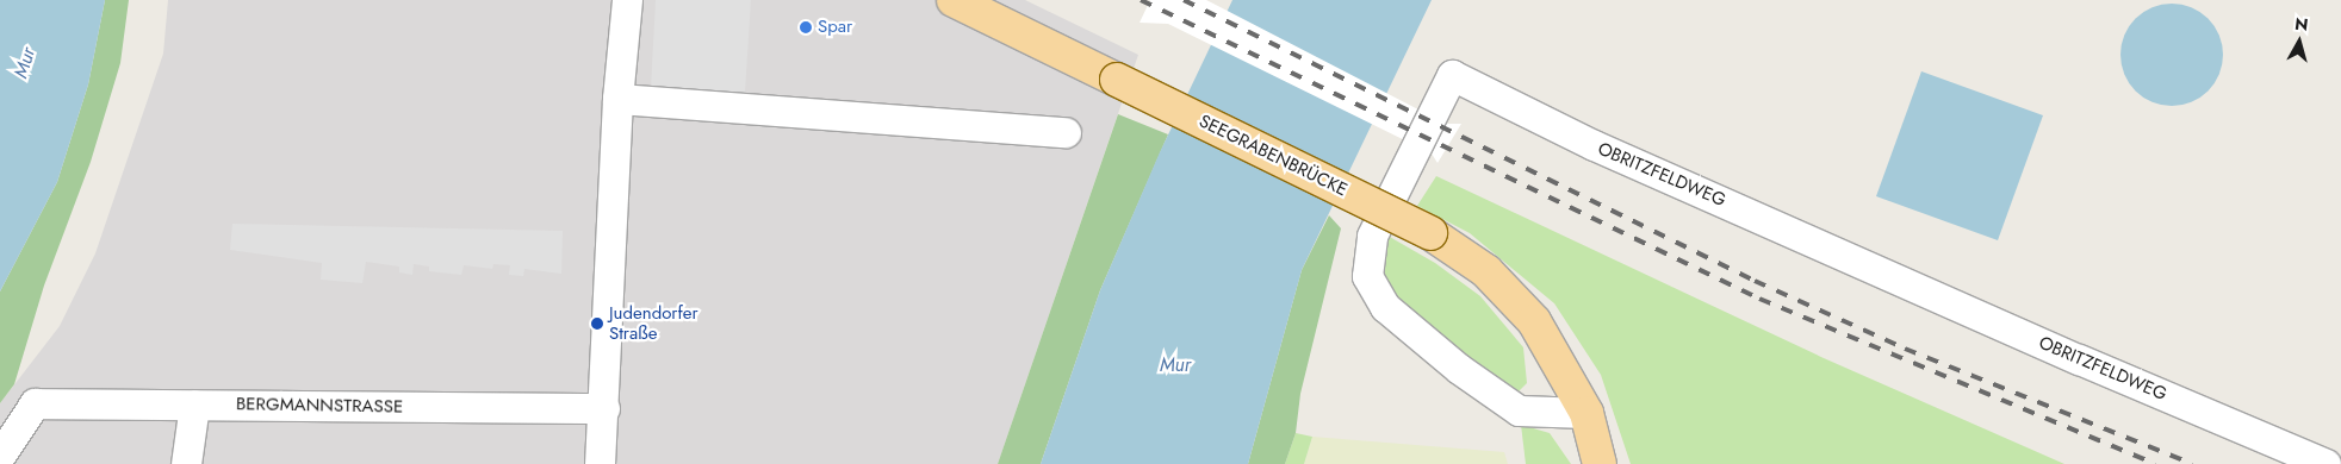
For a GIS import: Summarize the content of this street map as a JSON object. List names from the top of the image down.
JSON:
{
  "streets": {
    "main road": ["SEEGRABENBRÜCKE"],
    "street": ["OBRITZFELDWEG", "BERGMANNSTRASSE"]
  },
  "crossings": [
    ["SEEGRABENBRÜCKE", "OBRITZFELDWEG"]
  ],
  "water": ["Mur"],
  "places": ["Spar", "Judendorfer Straße"],
  "north": "top"
}
